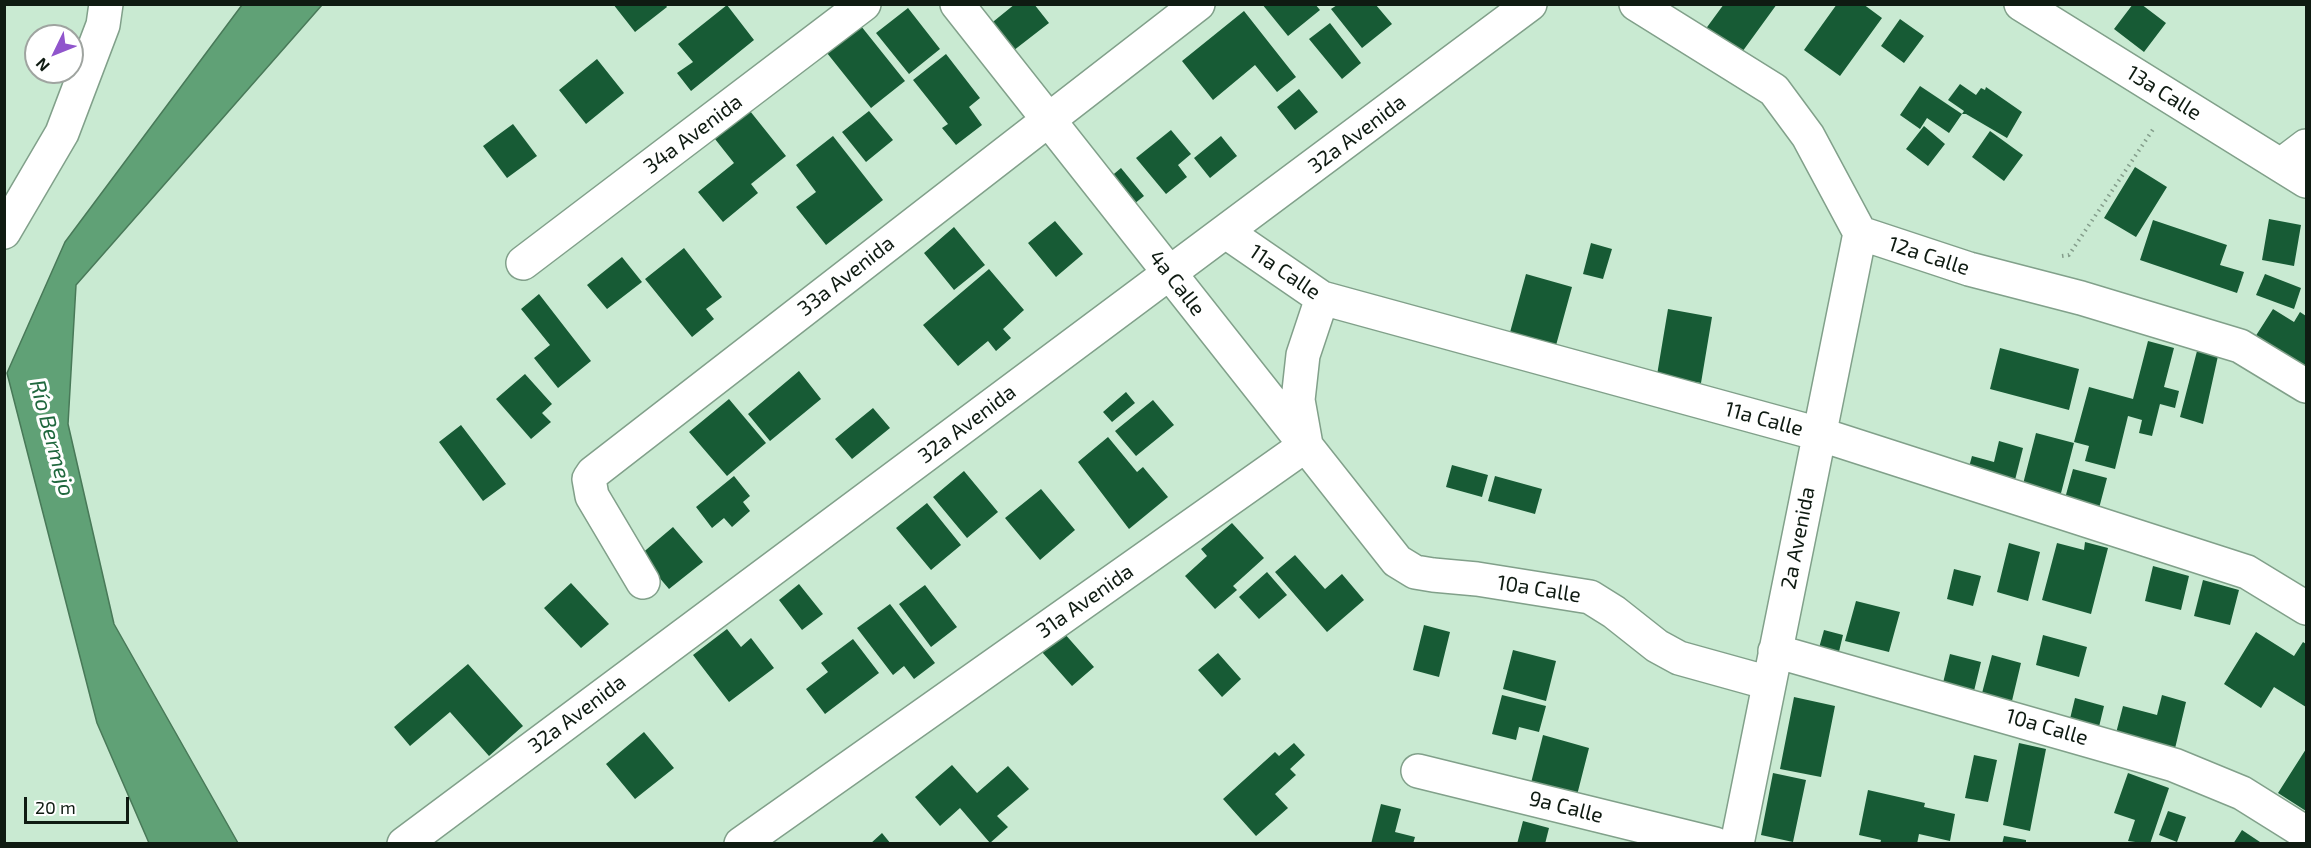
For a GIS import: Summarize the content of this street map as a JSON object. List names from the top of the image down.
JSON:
{
  "streets": {
    "street": [
      "13a Calle",
      "34a Avenida",
      "32a Avenida",
      "12a Calle",
      "11a Calle",
      "33a Avenida",
      "4a Calle",
      "2a Avenida",
      "10a Calle",
      "31a Avenida",
      "9a Calle"
    ]
  },
  "crossings": [
    ["32a Avenida", "11a Calle"],
    ["32a Avenida", "4a Calle"],
    ["12a Calle", "2a Avenida"],
    ["11a Calle", "2a Avenida"],
    ["33a Avenida", "4a Calle"],
    ["4a Calle", "10a Calle"],
    ["4a Calle", "31a Avenida"],
    ["2a Avenida", "10a Calle"]
  ],
  "water": ["Río Bermejo"],
  "scale_bar": "20 m",
  "north": "bottom left"
}
